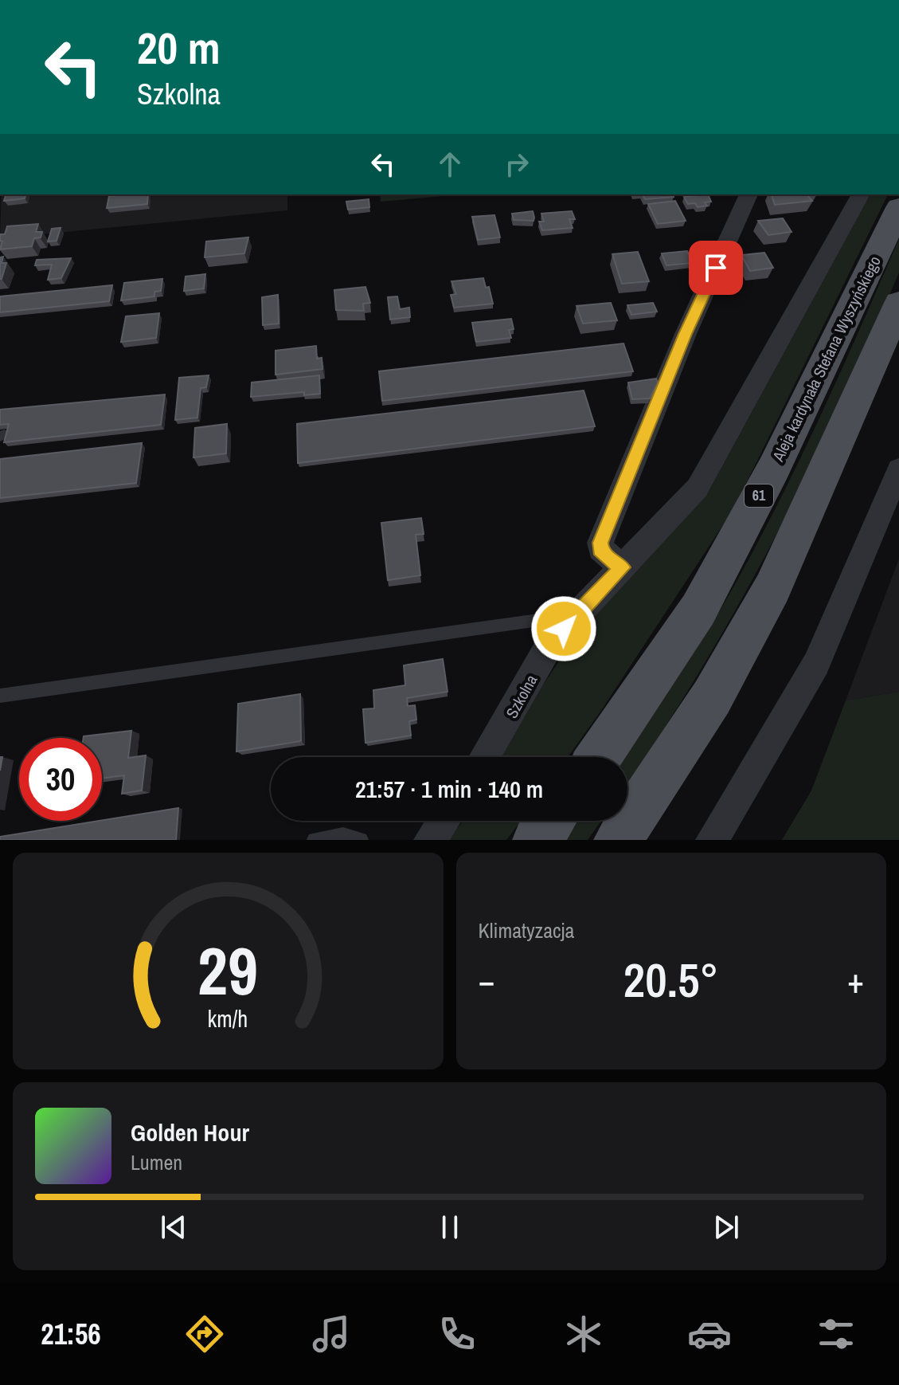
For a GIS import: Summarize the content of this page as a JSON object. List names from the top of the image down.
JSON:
{
  "streets": {
    "main road": ["Aleja kardynała Stefana Wyszyńskiego", "61"],
    "street": ["Szkolna"]
  },
  "page": {
    "turn": ["20 m", "Szkolna"],
    "limit": "30",
    "trip": "21:57 · 1 min · 140 m",
    "tile": "Klimatyzacja",
    "heat": ["−", "20.5°", "+"],
    "song": ["Golden Hour", "Lumen"],
    "tabs": "21:56",
    "gauge": ["29", "km/h"]
  }
}
